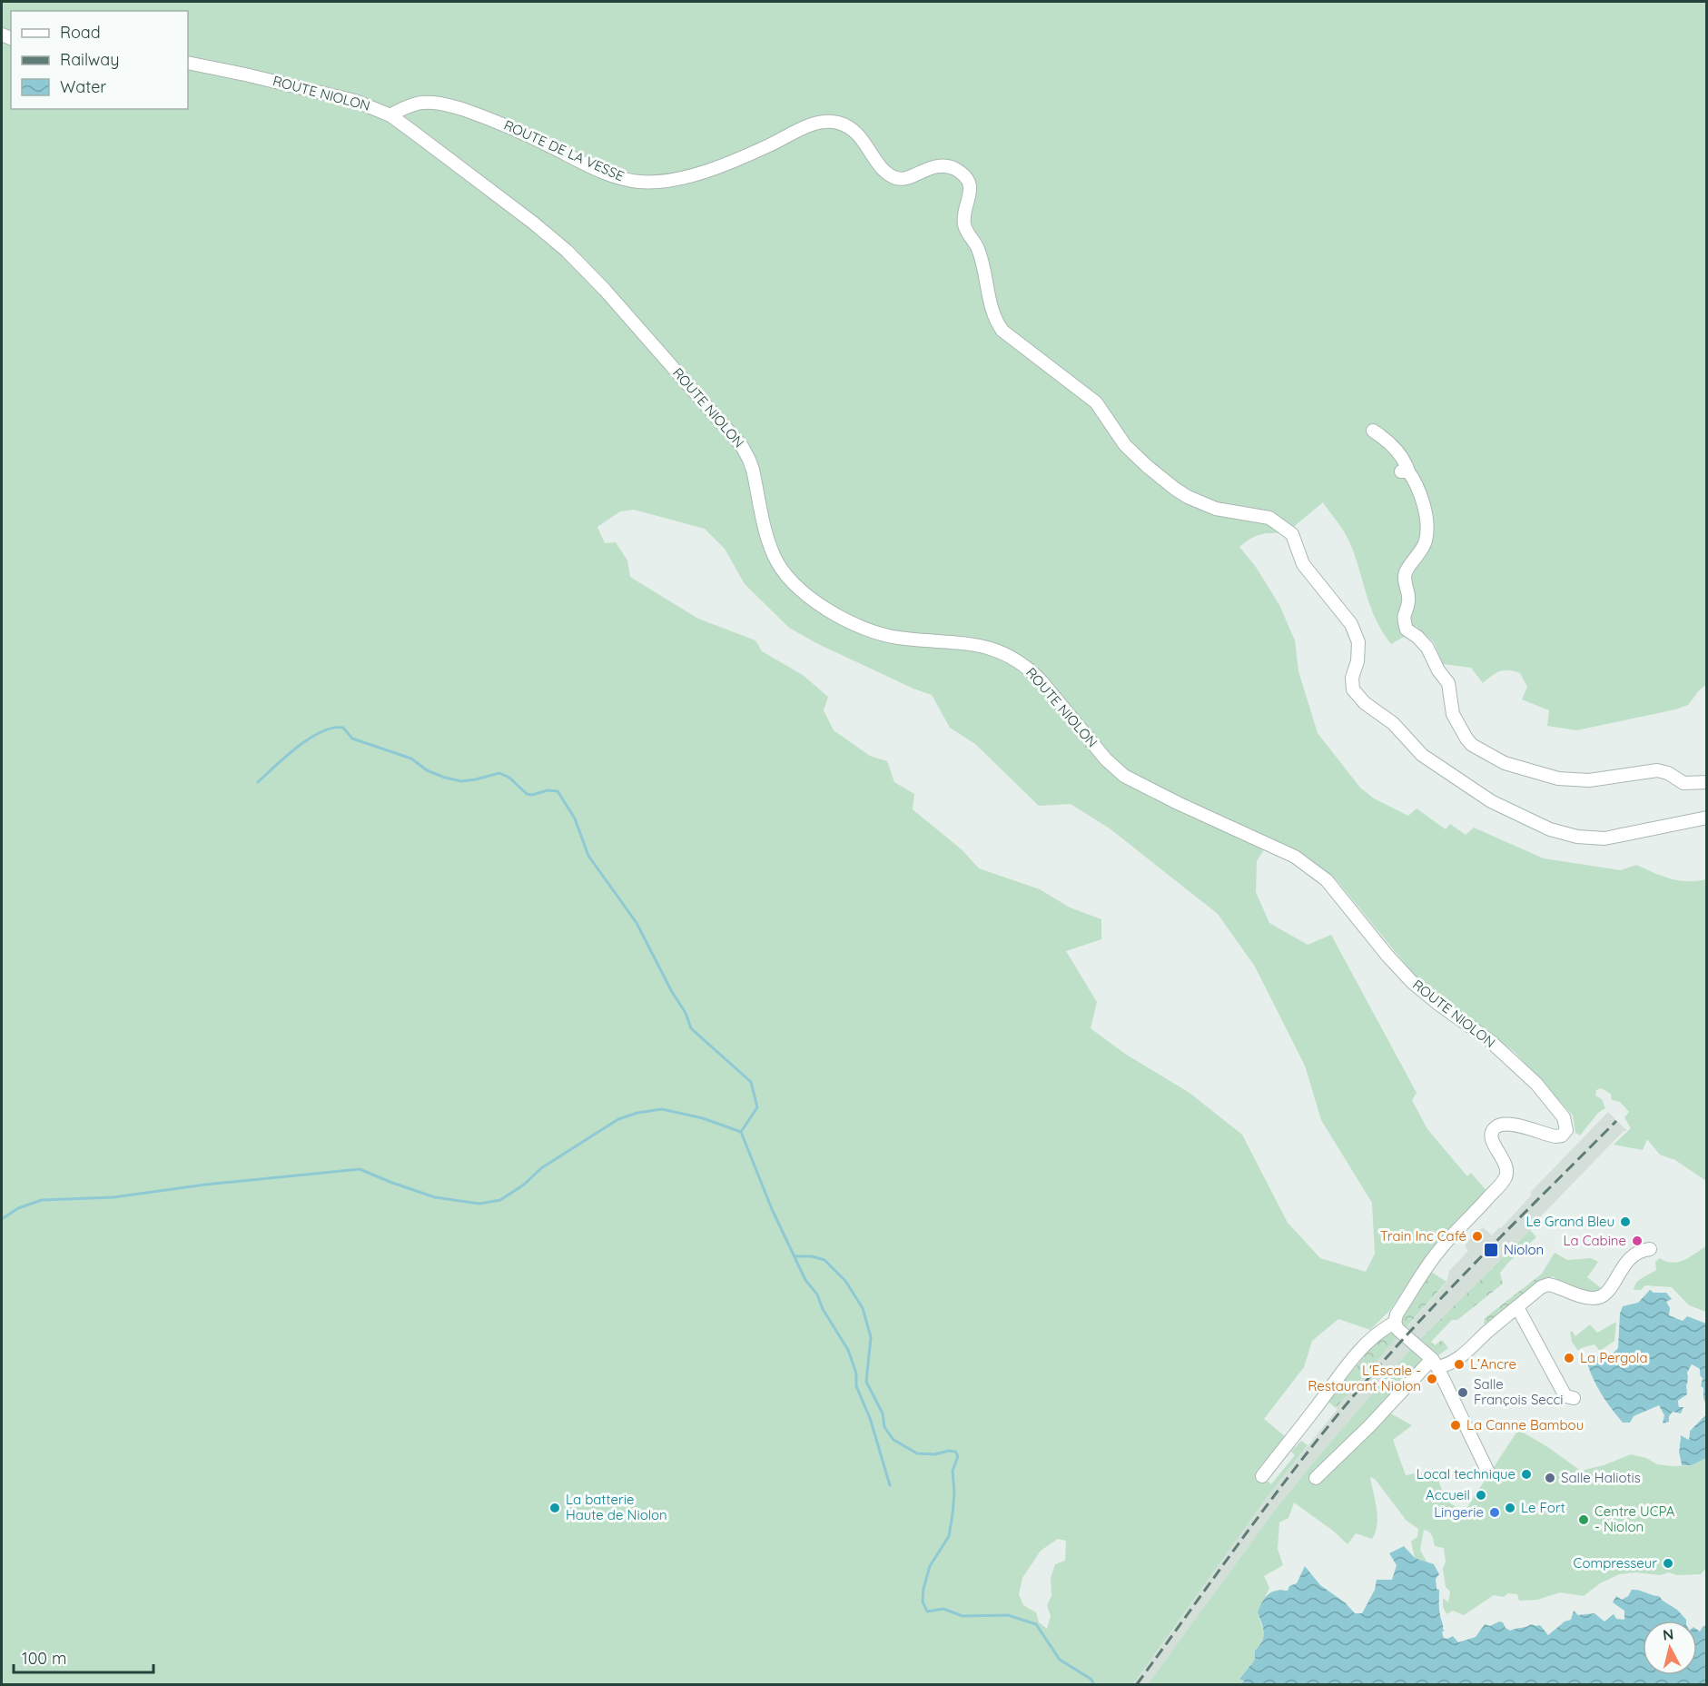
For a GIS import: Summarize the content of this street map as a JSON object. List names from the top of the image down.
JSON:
{
  "streets": {
    "street": ["ROUTE NIOLON", "ROUTE DE LA VESSE"]
  },
  "crossings": [
    ["ROUTE NIOLON", "ROUTE DE LA VESSE"]
  ],
  "places": {
    "other": [
      "Le Grand Bleu",
      "Train Inc Café",
      "La Cabine",
      "La Pergola",
      "L’Ancre",
      "L'Escale - Restaurant Niolon",
      "Salle François Secci",
      "La Canne Bambou",
      "Local technique",
      "Salle Haliotis",
      "Accueil",
      "La batterie Haute de Niolon",
      "Le Fort",
      "Lingerie",
      "Centre UCPA - Niolon",
      "Compresseur"
    ],
    "transit": ["Niolon"]
  },
  "legend": ["Road", "Railway", "Water"],
  "scale_bar": "100 m",
  "north": "top"
}
